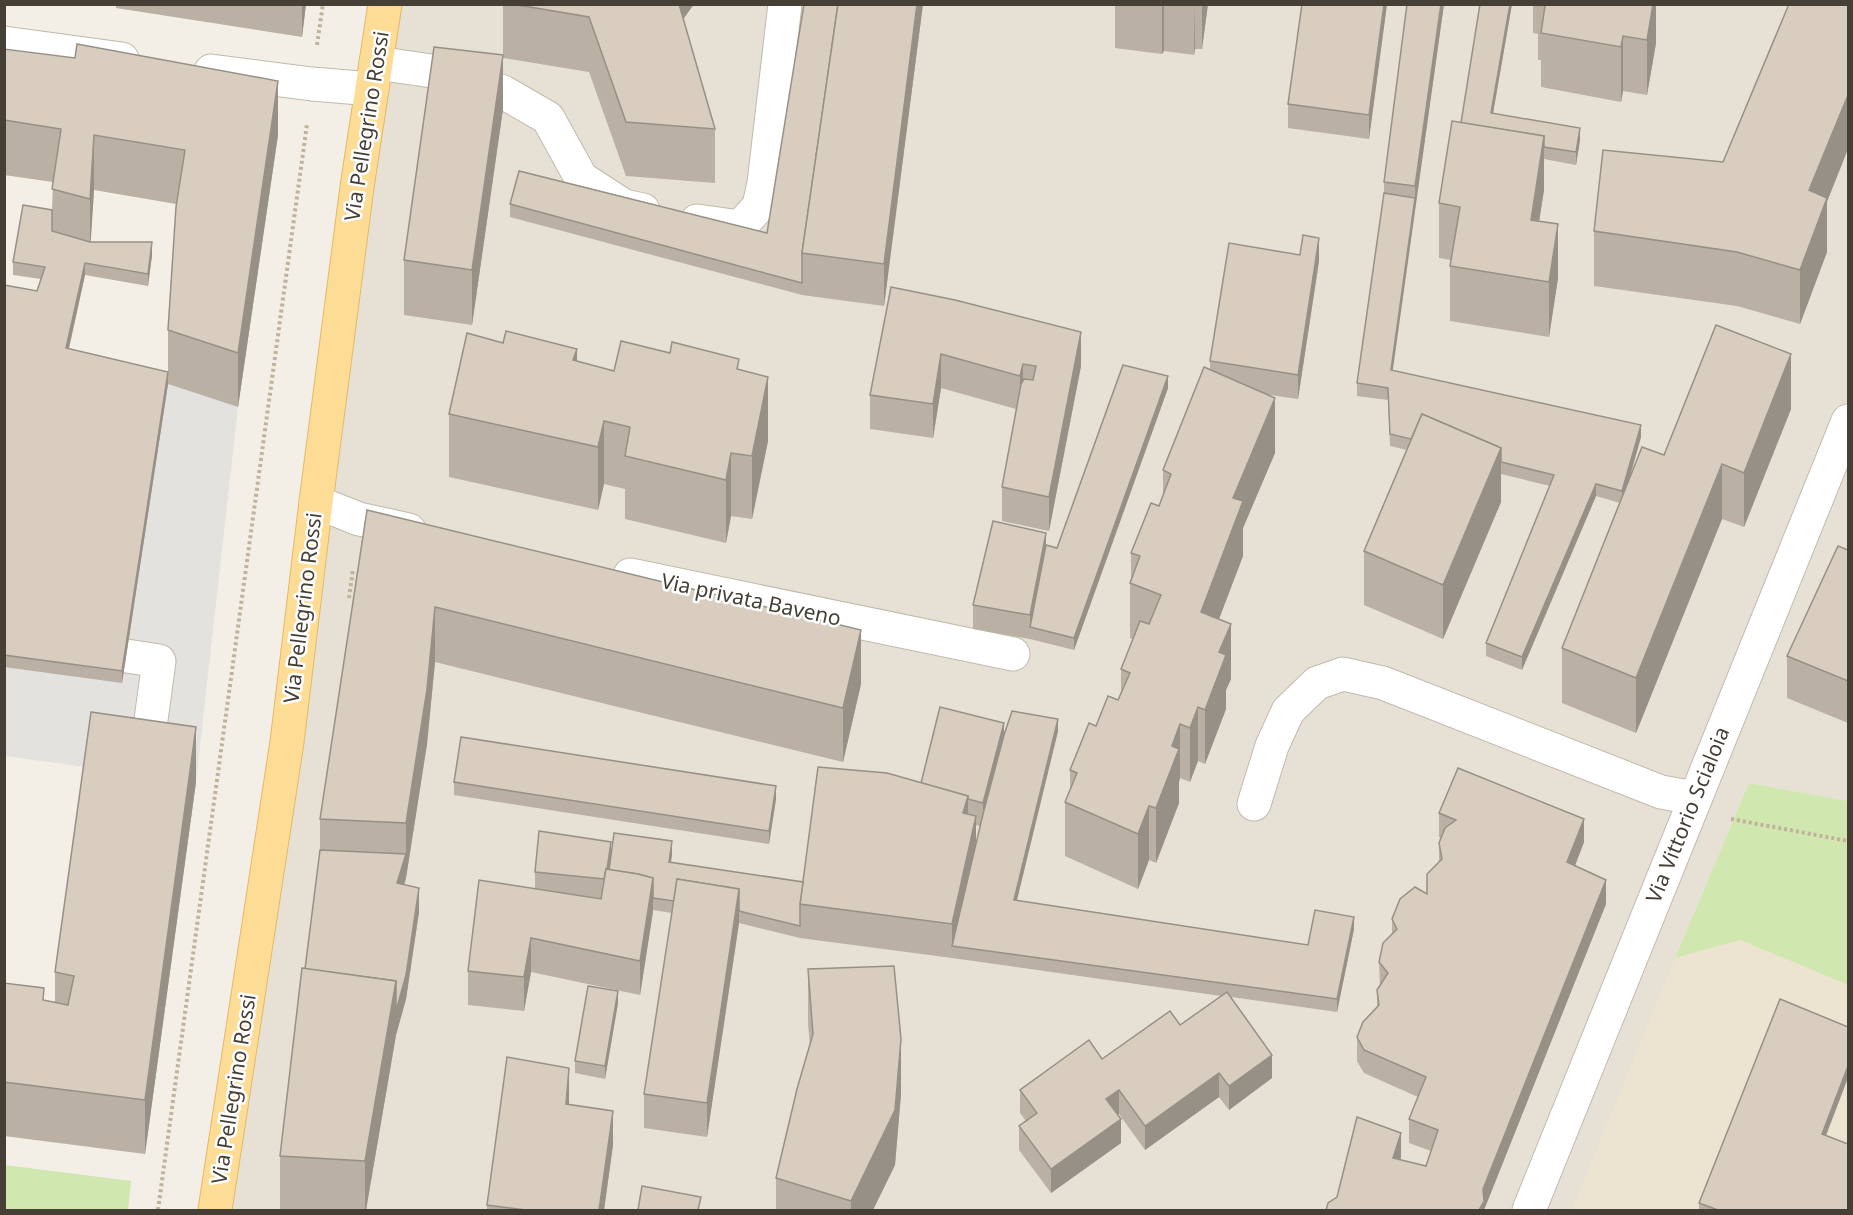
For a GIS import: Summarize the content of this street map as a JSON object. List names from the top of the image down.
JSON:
{
  "streets": {
    "main road": ["Via Pellegrino Rossi"],
    "street": ["Via privata Baveno", "Via Vittorio Scialoia"]
  }
}
